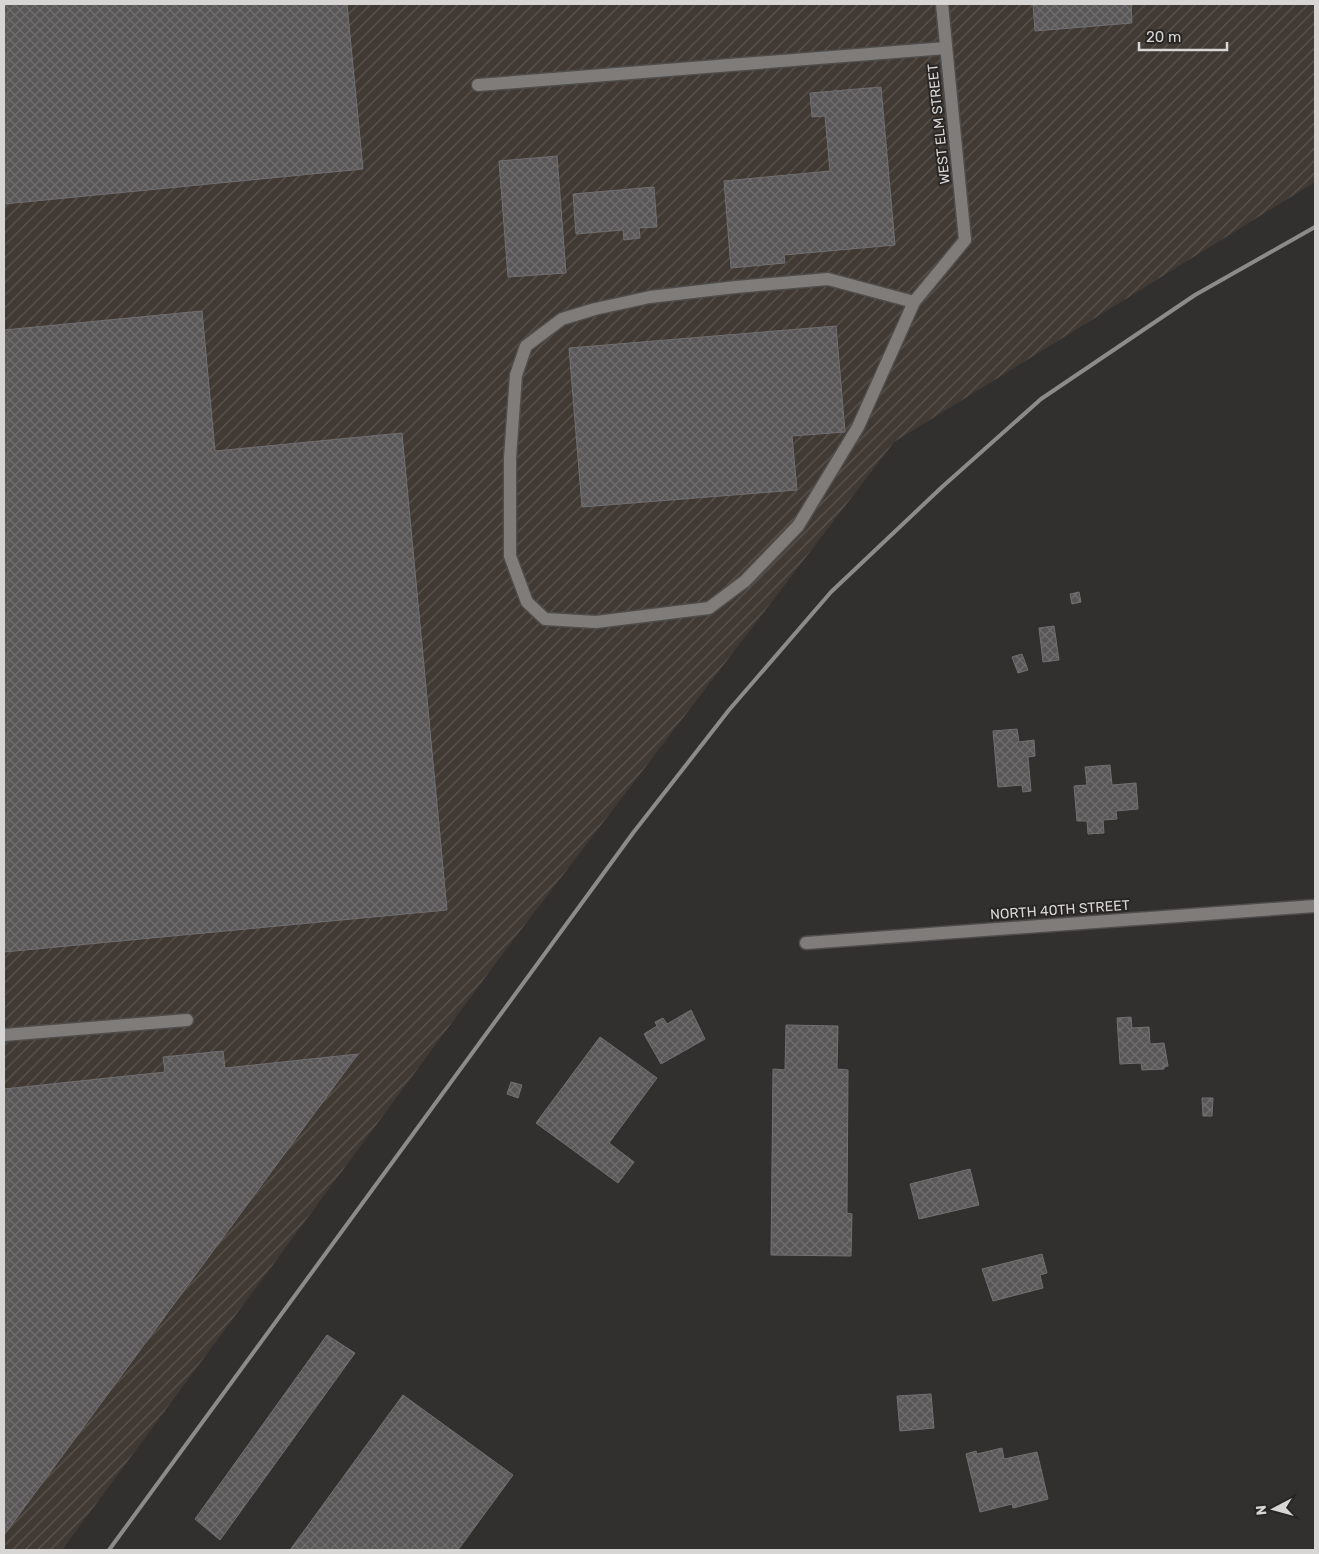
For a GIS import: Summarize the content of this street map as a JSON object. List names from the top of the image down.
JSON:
{
  "streets": {
    "street": ["WEST ELM STREET", "NORTH 40TH STREET"]
  },
  "scale_bar": "20 m",
  "north": "left"
}
